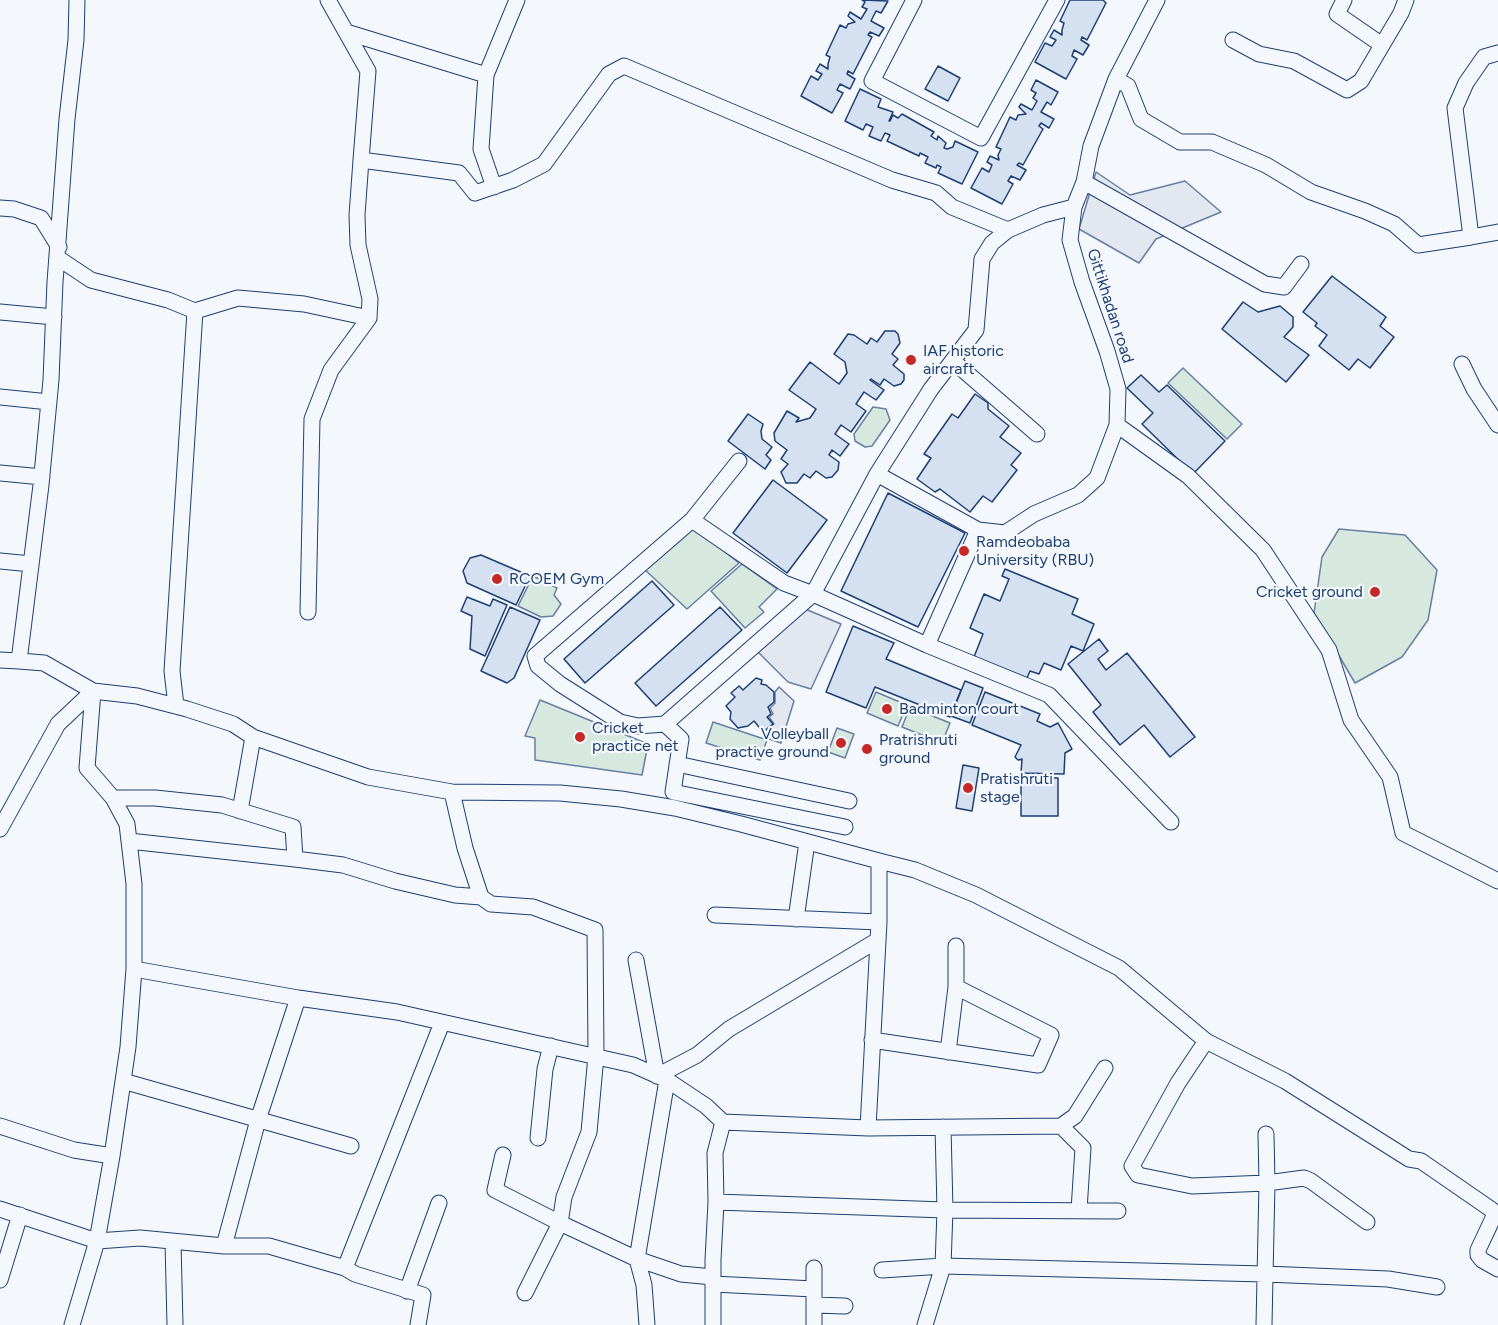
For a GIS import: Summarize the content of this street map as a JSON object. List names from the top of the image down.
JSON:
{
  "streets": {
    "street": ["Gittikhadan road"]
  },
  "places": [
    "IAF historic aircraft",
    "Ramdeobaba University (RBU)",
    "RCOEM Gym",
    "Cricket ground",
    "Badminton court",
    "Cricket practice net",
    "Volleyball practive ground",
    "Pratrishruti ground",
    "Pratishruti stage"
  ]
}
